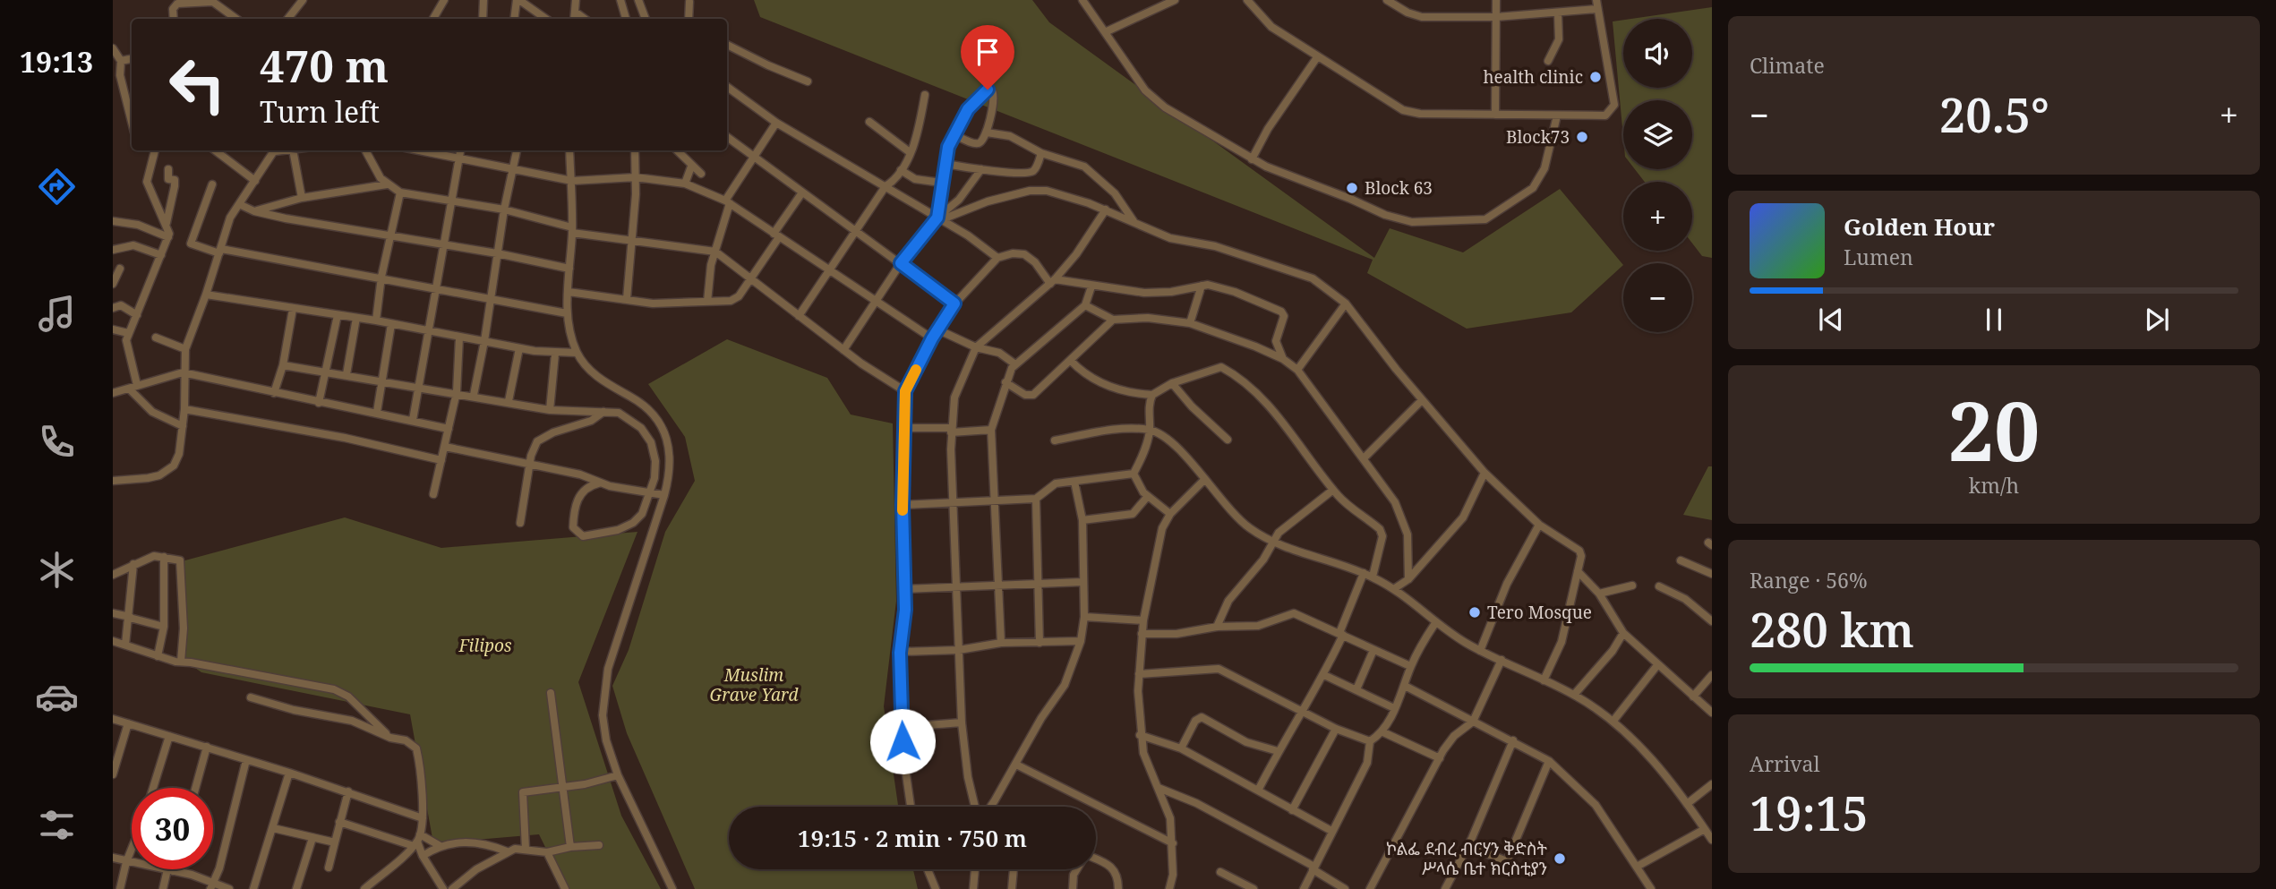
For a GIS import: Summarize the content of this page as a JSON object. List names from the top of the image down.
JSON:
{
  "parks": ["Filipos", "Muslim Grave Yard"],
  "places": [
    "health clinic",
    "Block73",
    "Block 63",
    "Tero Mosque",
    "ኮልፌ ደብረ ብርሃን ቅድስት ሥላሴ ቤተ ክርስቲያን"
  ],
  "page": {
    "tabs": "19:13",
    "tile": [
      "Climate",
      ["20", "km/h"],
      ["Range · 56%", "280 km"],
      ["Arrival", "19:15"]
    ],
    "map_buttons": ["+", "−"],
    "turn": ["470 m", "Turn left"],
    "heat": ["−", "20.5°", "+"],
    "song": ["Golden Hour", "Lumen"],
    "limit": "30",
    "trip": "19:15 · 2 min · 750 m"
  }
}
